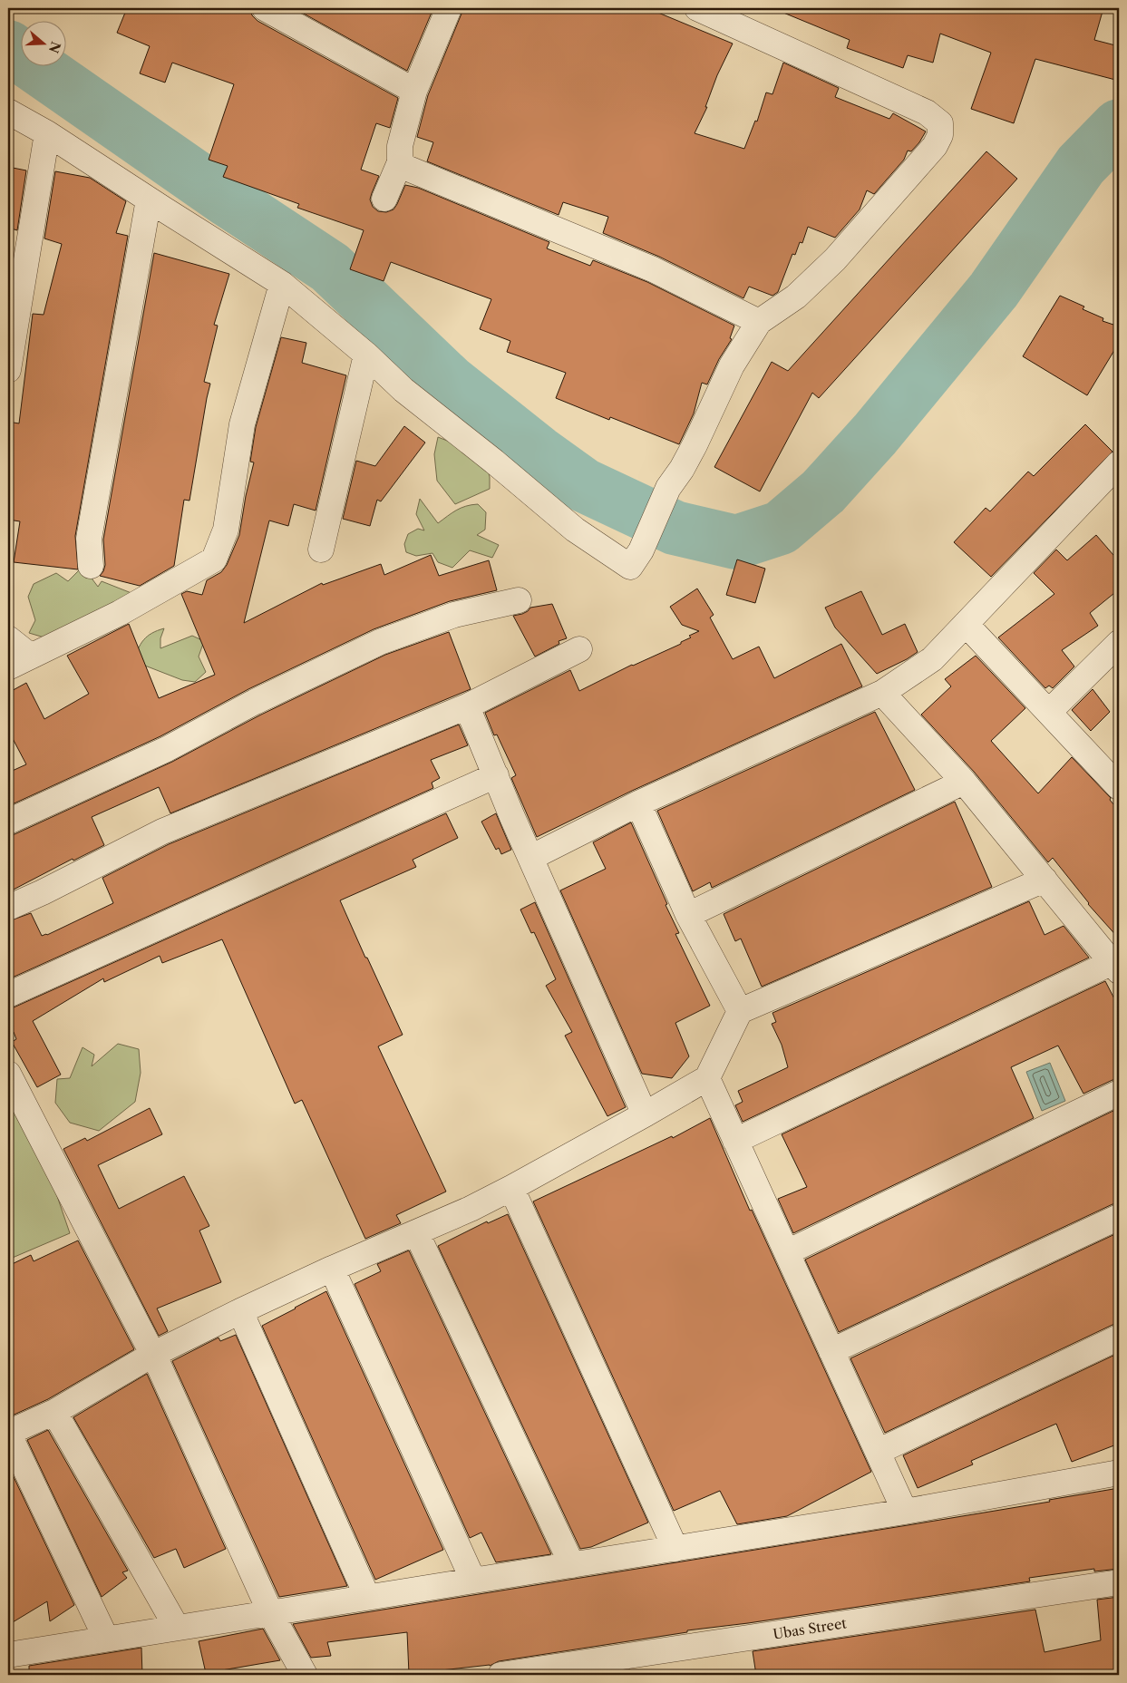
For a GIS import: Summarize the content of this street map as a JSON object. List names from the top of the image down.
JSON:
{
  "streets": {
    "street": ["Ubas Street"]
  },
  "north": "right"
}
